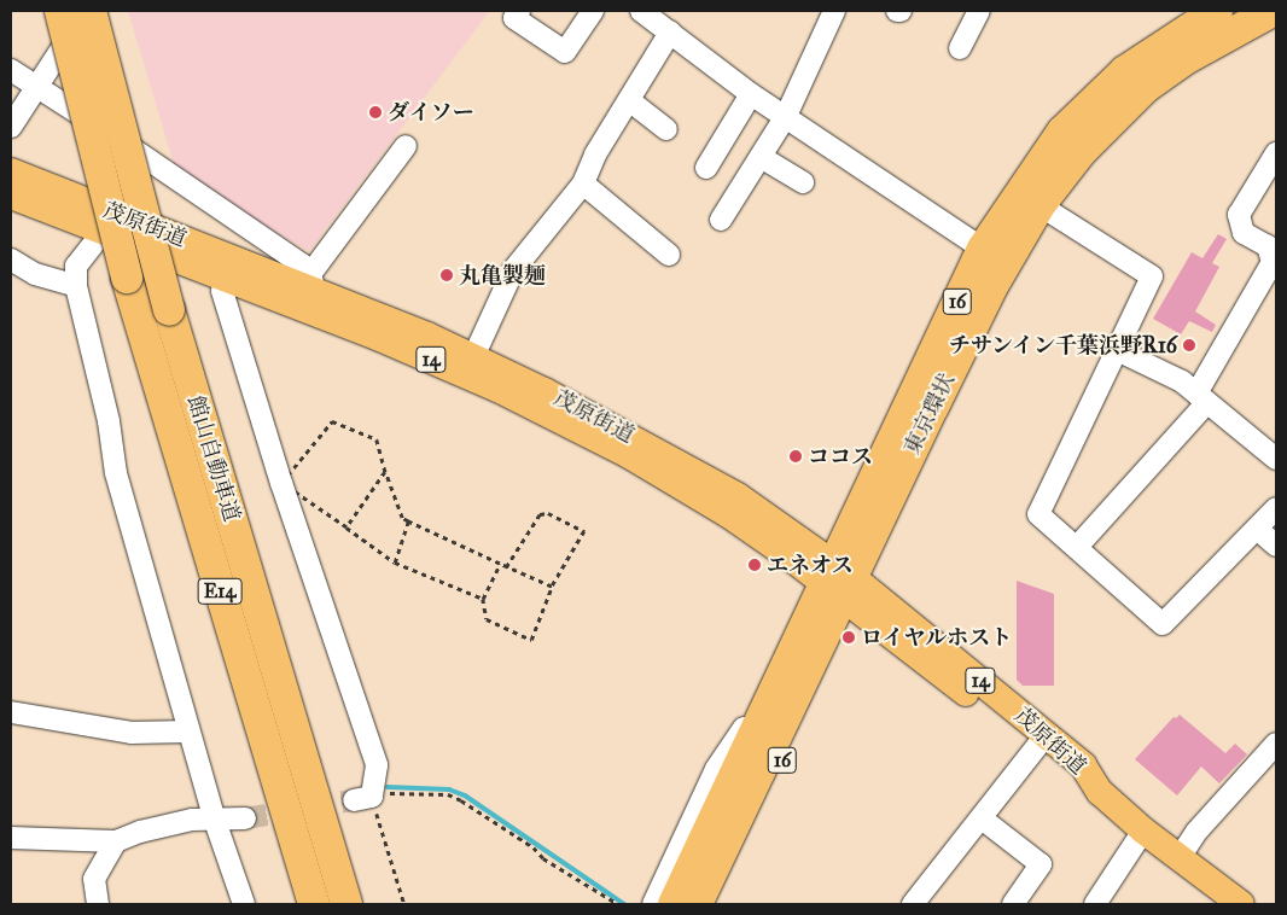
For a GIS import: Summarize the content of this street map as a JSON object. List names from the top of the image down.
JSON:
{
  "streets": {
    "highway": [
      "16",
      "東京環状",
      "館山自動車道",
      "E14"
    ],
    "main road": ["茂原街道", "14"]
  },
  "crossings": [
    ["茂原街道", "16"],
    ["茂原街道", "東京環状"],
    ["16", "東京環状"]
  ],
  "places": [
    "ダイソー",
    "丸亀製麺",
    "チサンイン千葉浜野R16",
    "ココス",
    "エネオス",
    "ロイヤルホスト"
  ]
}
